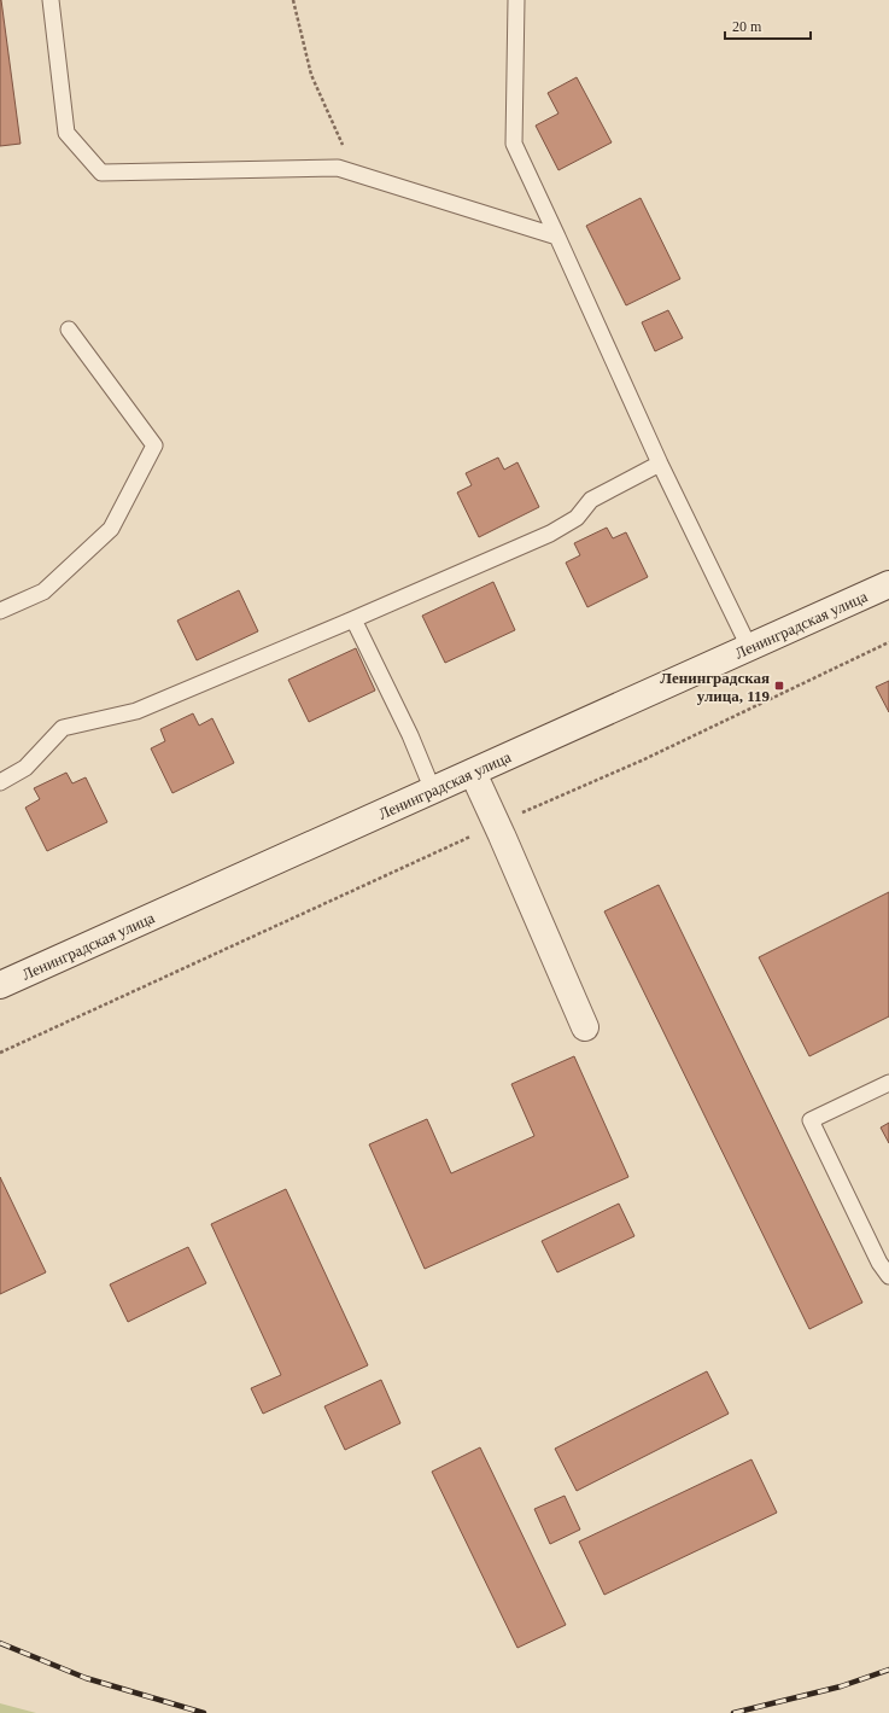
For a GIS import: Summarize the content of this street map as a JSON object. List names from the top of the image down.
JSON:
{
  "streets": {
    "main road": ["Ленинградская улица"]
  },
  "places": {
    "transit": ["Ленинградская улица, 119"]
  },
  "scale_bar": "20 m"
}
